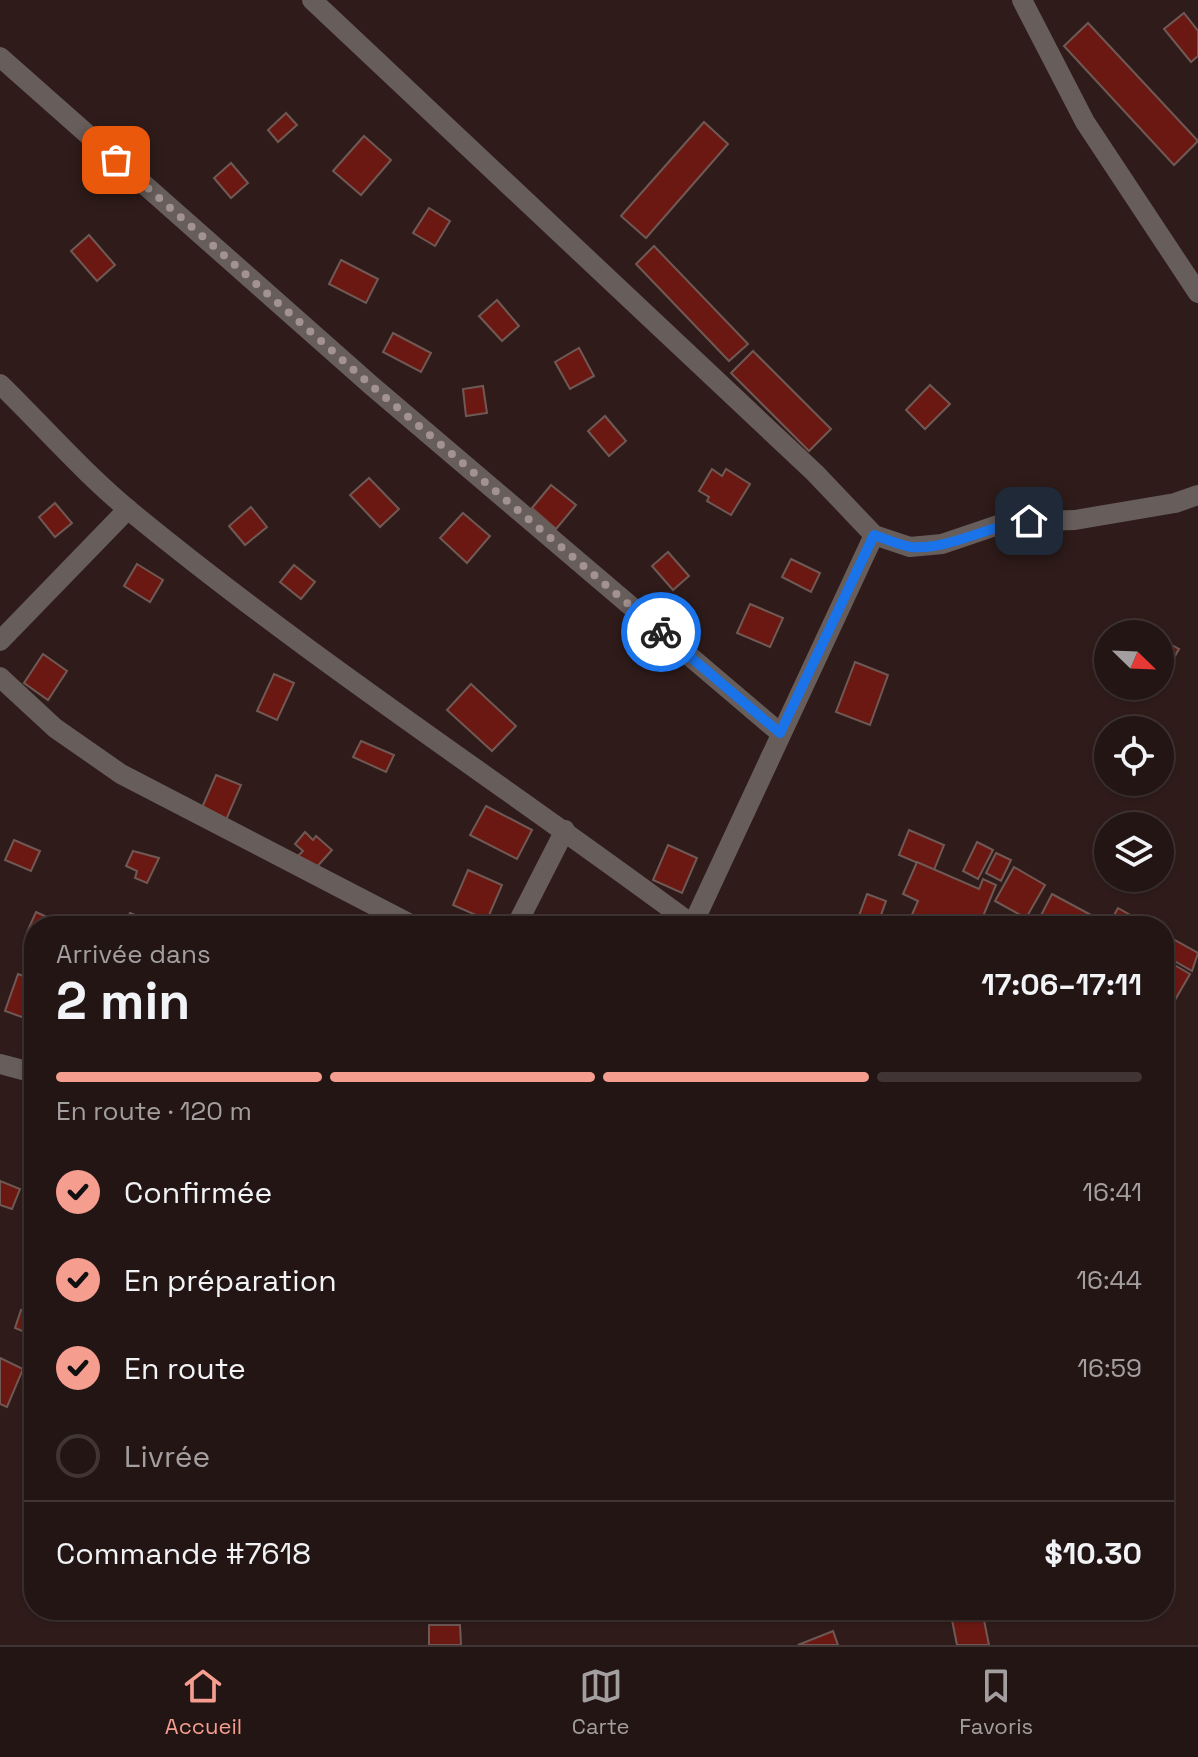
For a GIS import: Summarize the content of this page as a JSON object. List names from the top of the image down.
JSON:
{
  "north": "bottom right",
  "page": {
    "heading": ["2 min", "Arrivée dans", "17:06–17:11"],
    "panel": ["Commande #7618", "$10.30"],
    "bar": "En route · 120 m",
    "list": [
      ["Confirmée", "16:41"],
      ["En préparation", "16:44"],
      ["En route", "16:59"],
      "Livrée"
    ],
    "tabs": ["Accueil", "Carte", "Favoris"]
  }
}
